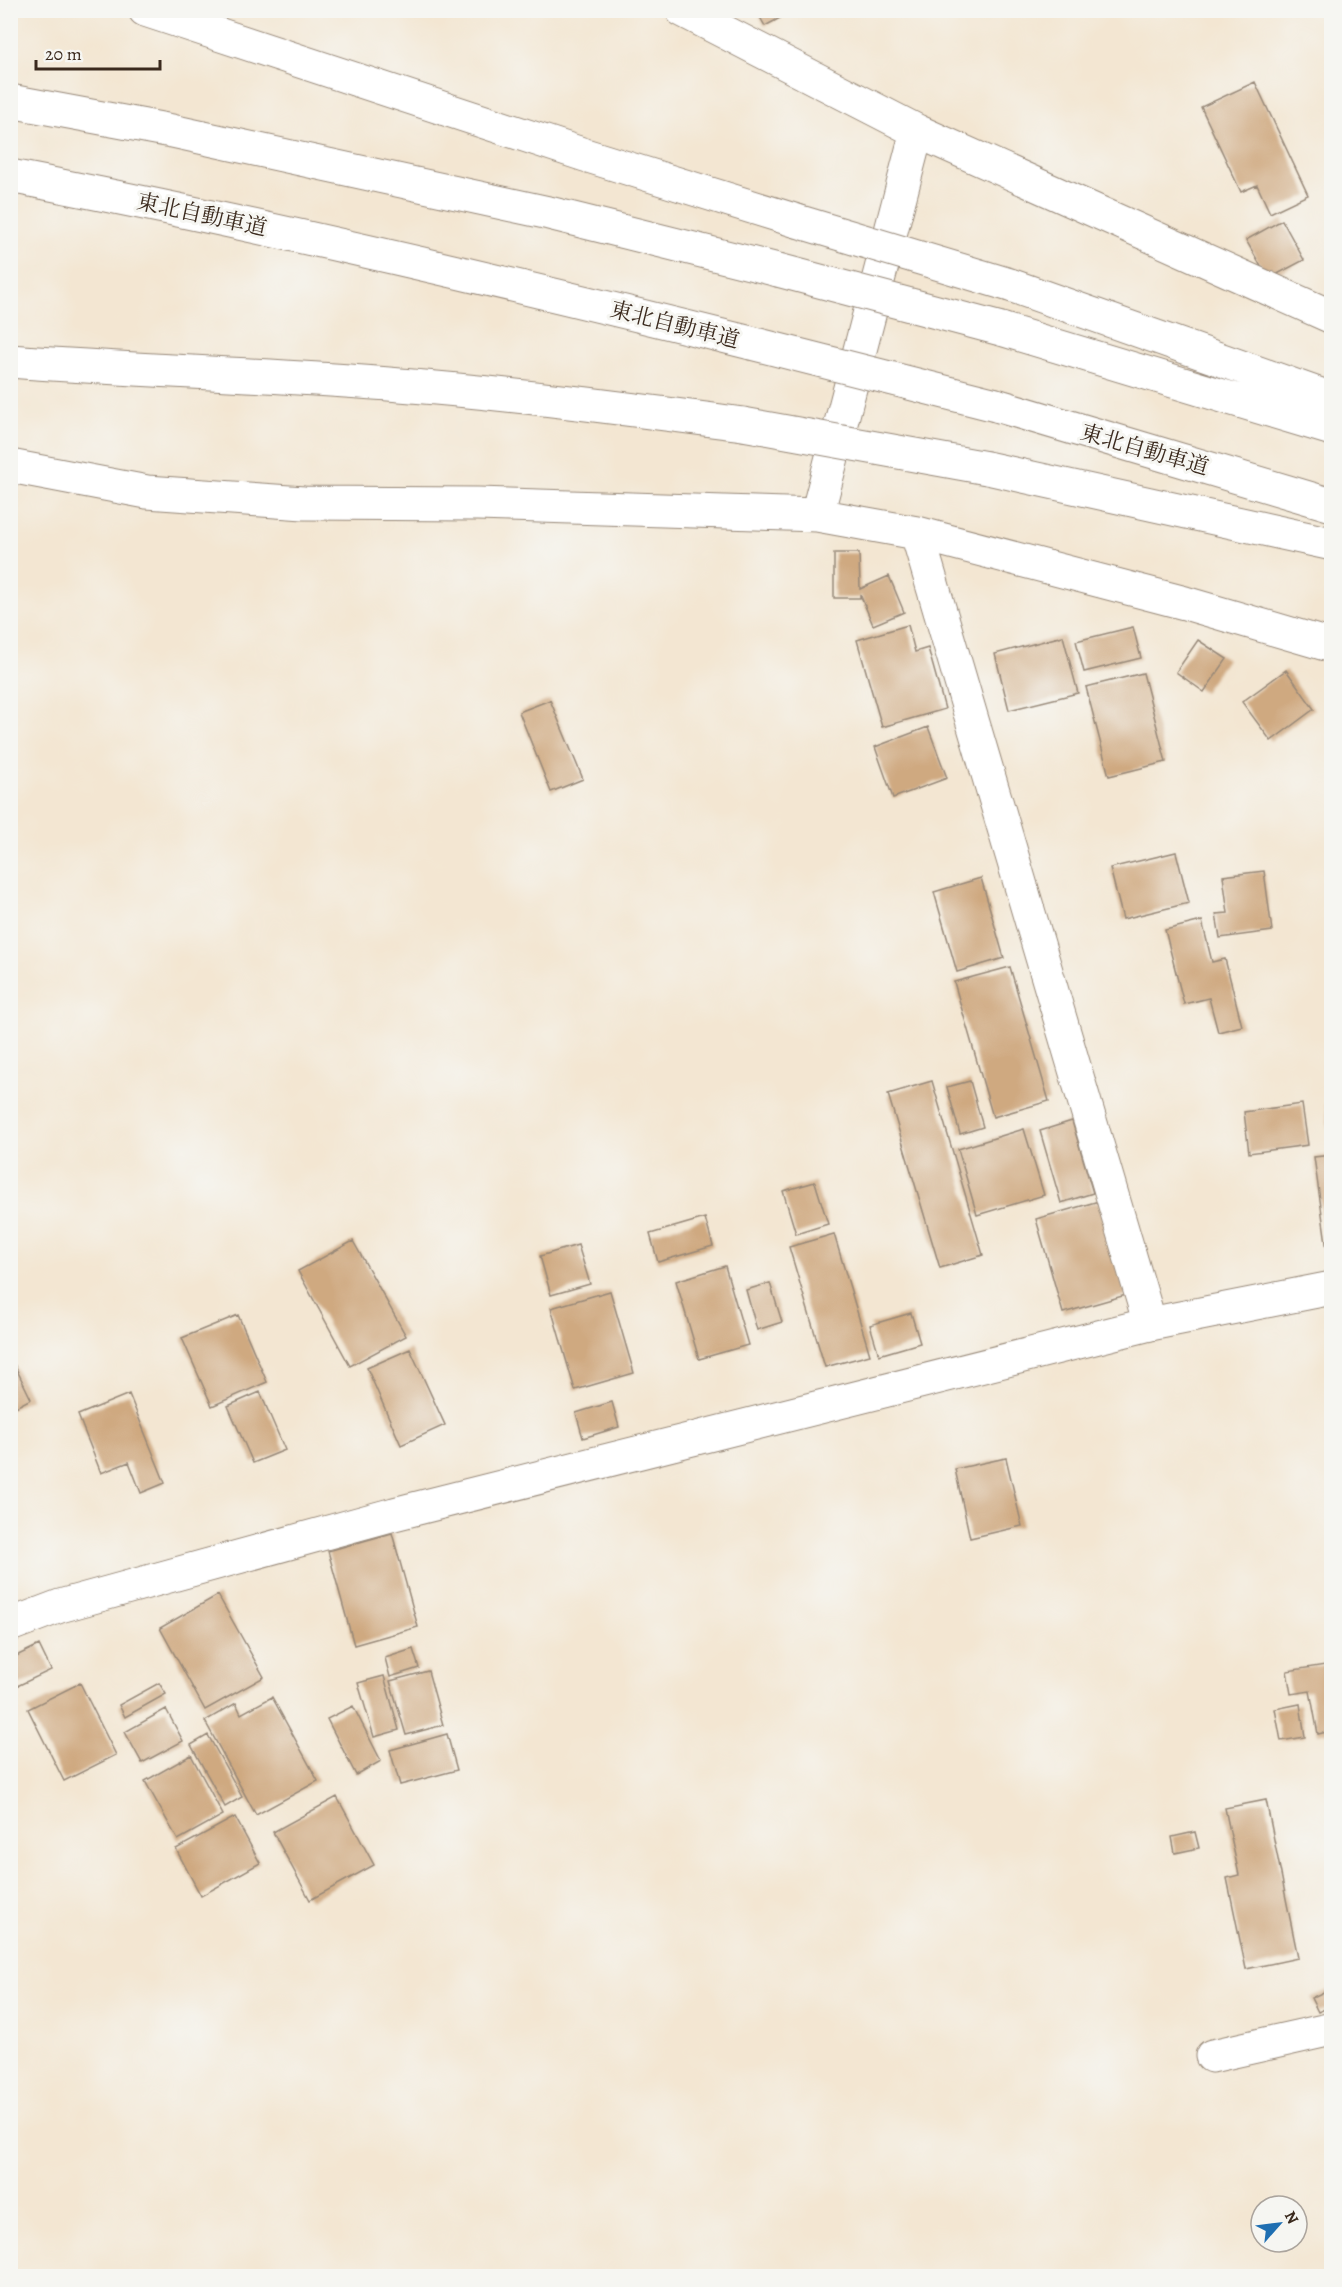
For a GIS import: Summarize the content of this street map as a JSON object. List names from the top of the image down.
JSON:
{
  "streets": {
    "main road": ["東北自動車道"]
  },
  "scale_bar": "20 m",
  "north": "top right"
}
